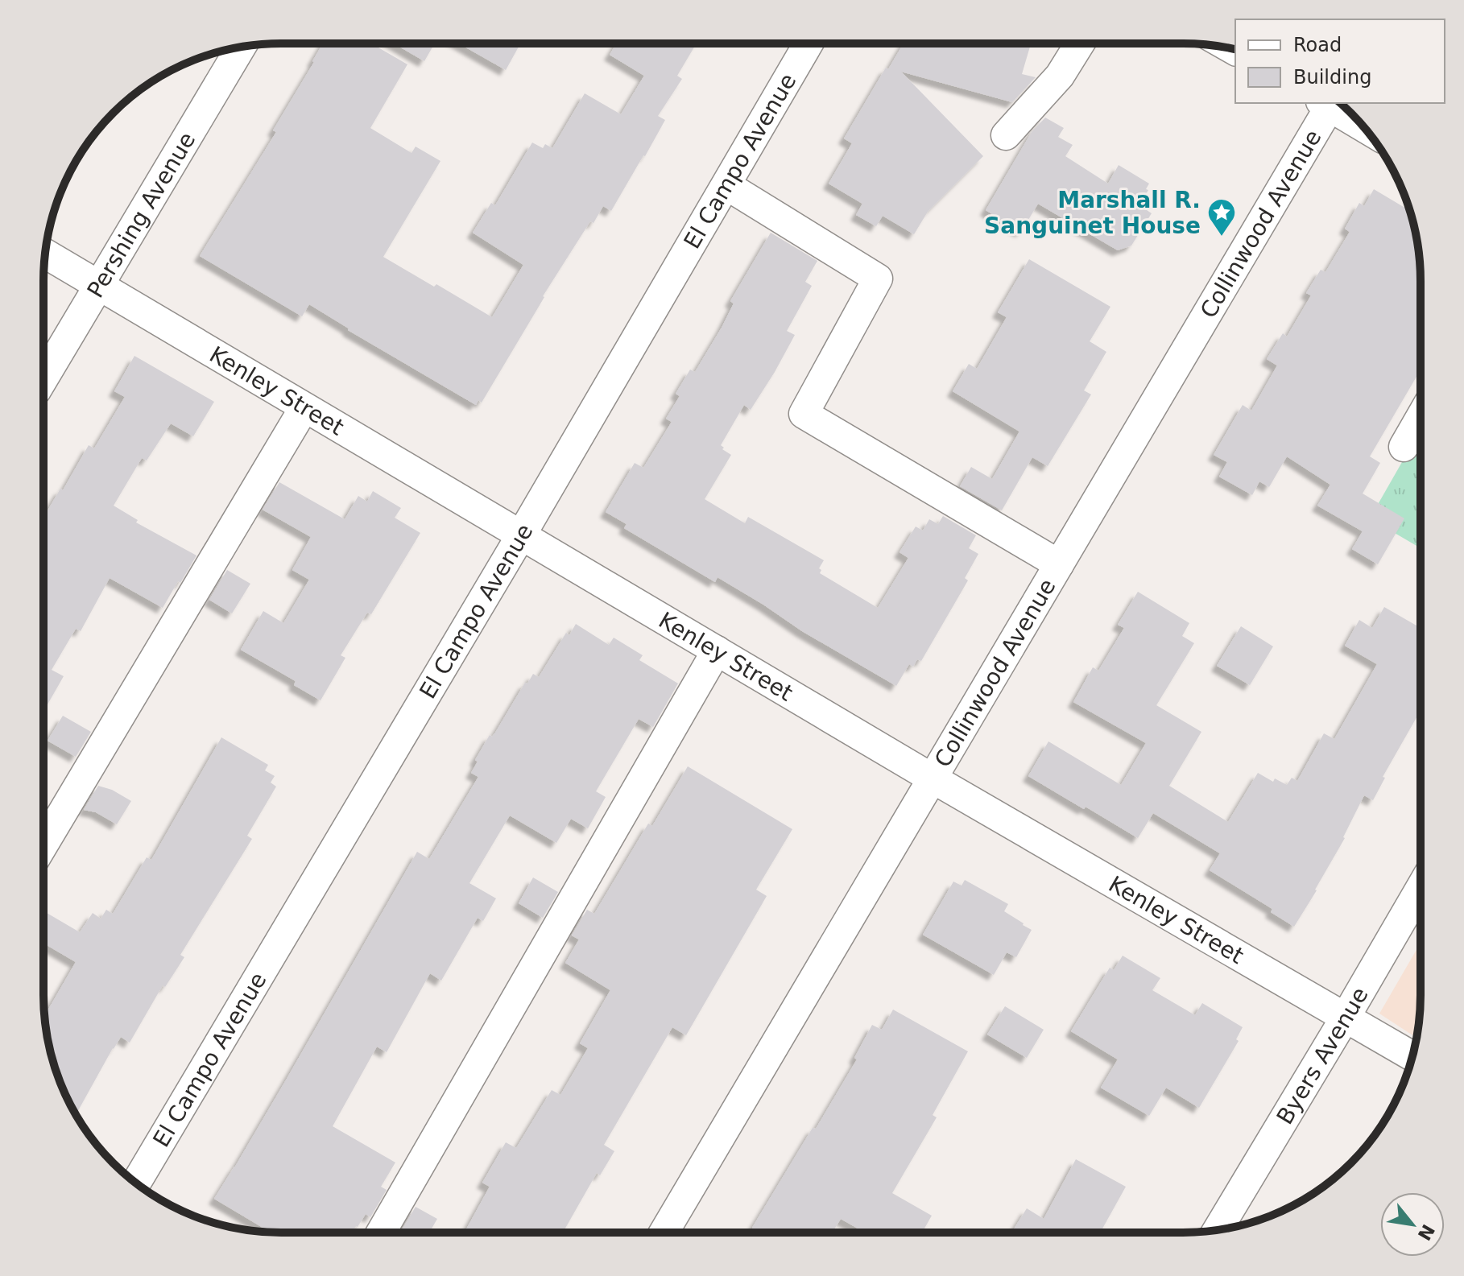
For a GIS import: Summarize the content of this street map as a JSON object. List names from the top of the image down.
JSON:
{
  "streets": {
    "street": [
      "El Campo Avenue",
      "Pershing Avenue",
      "Collinwood Avenue",
      "Kenley Street",
      "Byers Avenue"
    ]
  },
  "crossings": [
    ["El Campo Avenue", "Kenley Street"],
    ["Pershing Avenue", "Kenley Street"],
    ["Collinwood Avenue", "Kenley Street"],
    ["Kenley Street", "Byers Avenue"]
  ],
  "places": {
    "place": ["Marshall R. Sanguinet House"]
  },
  "legend": ["Road", "Building"],
  "north": "bottom right"
}
